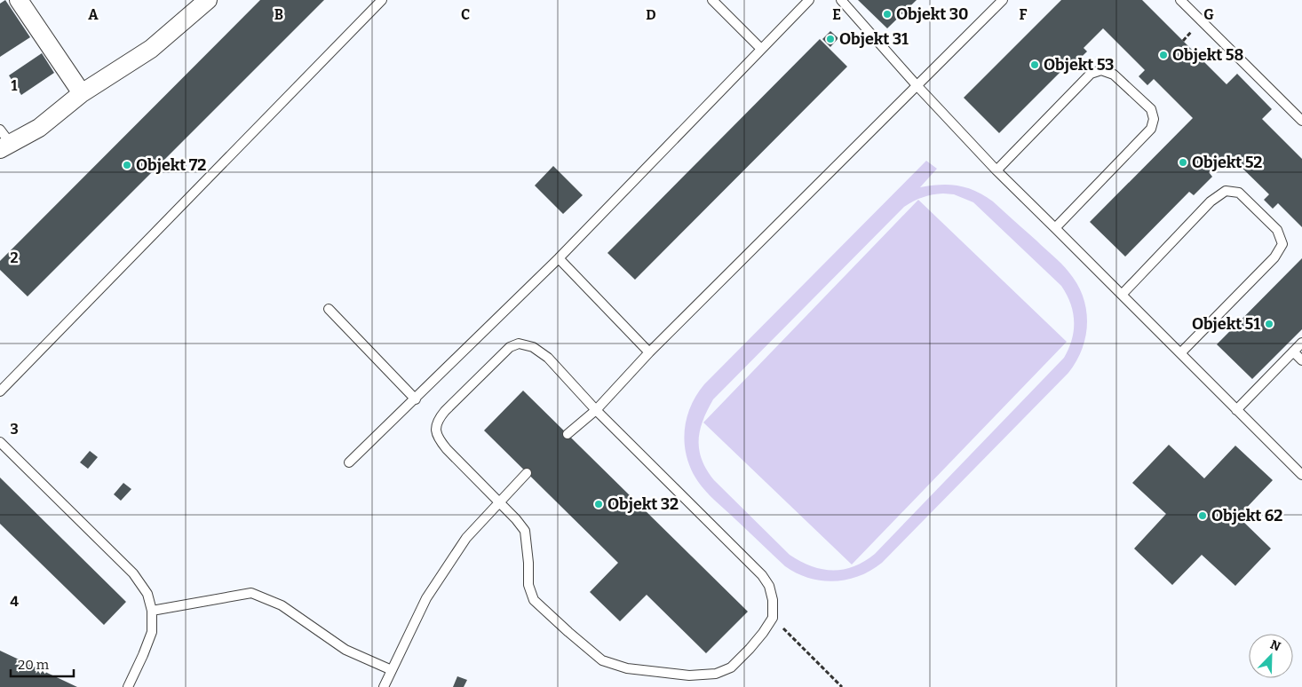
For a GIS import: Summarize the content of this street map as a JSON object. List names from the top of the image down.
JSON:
{
  "places": [
    "Objekt 30",
    "Objekt 31",
    "Objekt 58",
    "Objekt 53",
    "Objekt 52",
    "Objekt 72",
    "Objekt 51",
    "Objekt 32",
    "Objekt 62"
  ],
  "scale_bar": "20 m",
  "north": "top right",
  "grid": {
    "columns": [
      "A",
      "B",
      "C",
      "D",
      "E",
      "F",
      "G"
    ],
    "rows": [
      "1",
      "2",
      "3",
      "4"
    ]
  }
}
